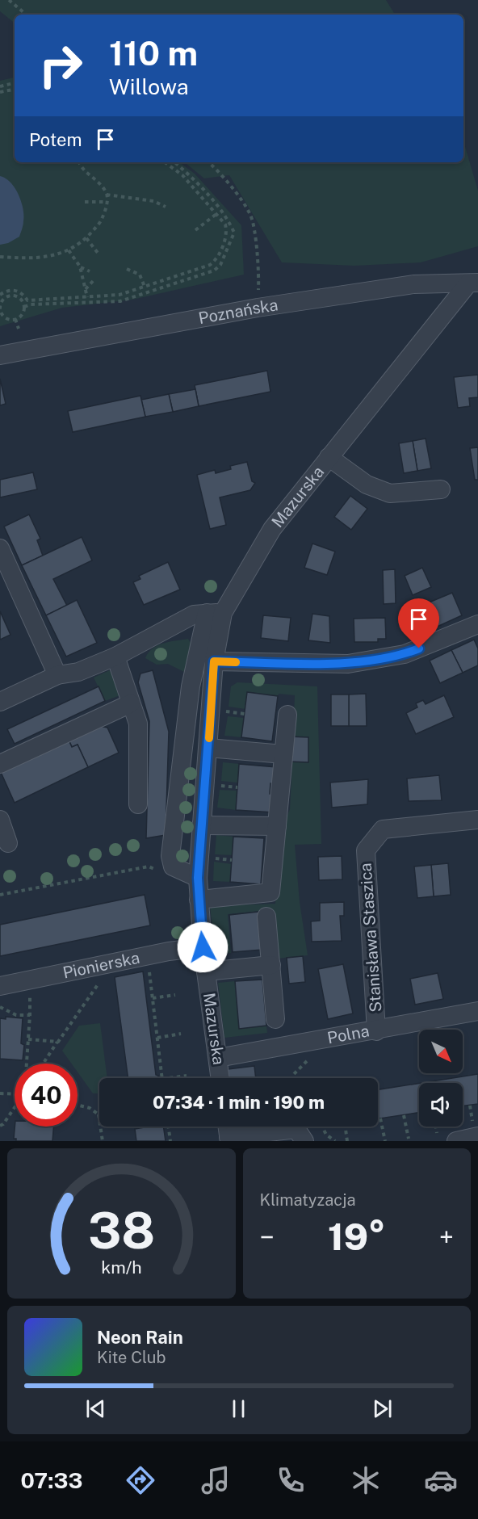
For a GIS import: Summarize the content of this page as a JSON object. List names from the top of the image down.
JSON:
{
  "streets": {
    "street": [
      "Poznańska",
      "Mazurska",
      "Stanisława Staszica",
      "Pionierska",
      "Polna"
    ]
  },
  "crossings": [
    ["Poznańska", "Mazurska"],
    ["Mazurska", "Pionierska"],
    ["Mazurska", "Polna"],
    ["Stanisława Staszica", "Polna"]
  ],
  "north": "bottom right",
  "page": {
    "turn": ["110 m", "Willowa"],
    "then": "Potem",
    "limit": "40",
    "trip": "07:34 · 1 min · 190 m",
    "tile": "Klimatyzacja",
    "heat": ["−", "19°", "+"],
    "song": ["Neon Rain", "Kite Club"],
    "tabs": "07:33",
    "gauge": ["38", "km/h"]
  }
}
